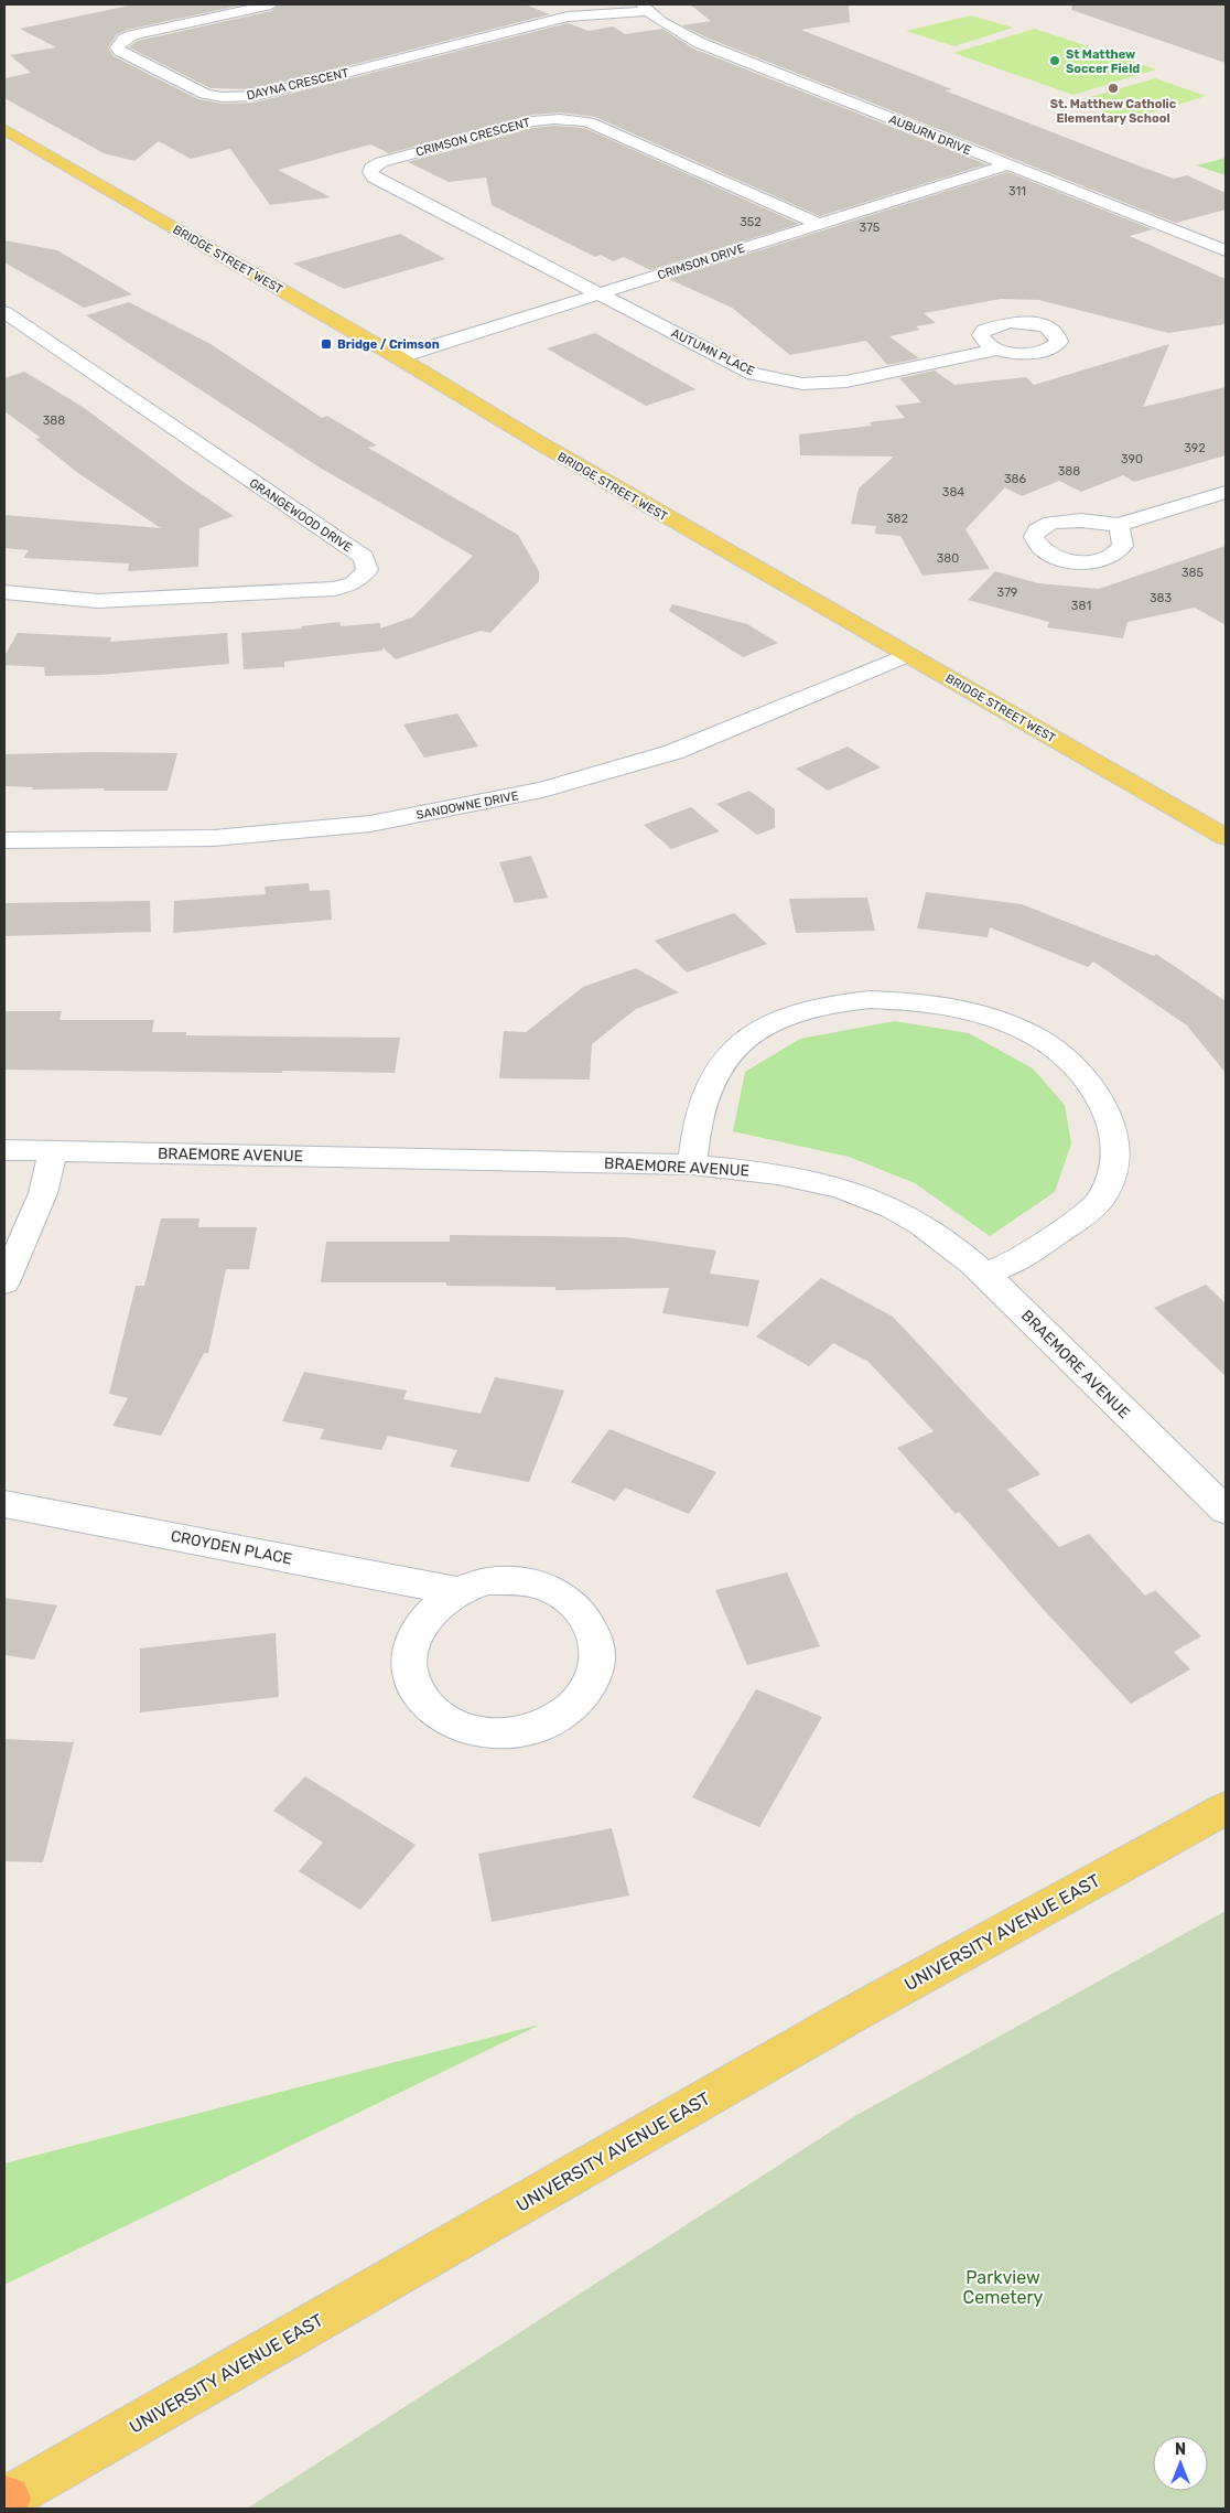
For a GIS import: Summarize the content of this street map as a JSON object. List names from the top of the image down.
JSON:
{
  "streets": {
    "main road": ["BRIDGE STREET WEST", "UNIVERSITY AVENUE EAST"],
    "street": [
      "DAYNA CRESCENT",
      "AUBURN DRIVE",
      "CRIMSON CRESCENT",
      "CRIMSON DRIVE",
      "AUTUMN PLACE",
      "GRANGEWOOD DRIVE",
      "SANDOWNE DRIVE",
      "BRAEMORE AVENUE",
      "CROYDEN PLACE"
    ]
  },
  "crossings": [
    ["DAYNA CRESCENT", "AUBURN DRIVE"],
    ["AUBURN DRIVE", "CRIMSON DRIVE"],
    ["CRIMSON CRESCENT", "CRIMSON DRIVE"],
    ["CRIMSON CRESCENT", "AUTUMN PLACE"],
    ["BRIDGE STREET WEST", "CRIMSON DRIVE"],
    ["BRIDGE STREET WEST", "SANDOWNE DRIVE"],
    ["CRIMSON DRIVE", "AUTUMN PLACE"]
  ],
  "parks": ["Parkview Cemetery"],
  "places": {
    "other": ["St Matthew Soccer Field", "St. Matthew Catholic Elementary School"],
    "transit": ["Bridge / Crimson"]
  },
  "house_numbers": [
    "311",
    "352",
    "375",
    "388",
    "392",
    "390",
    "388",
    "386",
    "384",
    "382",
    "380",
    "385",
    "379",
    "383",
    "381"
  ],
  "north": "top"
}
